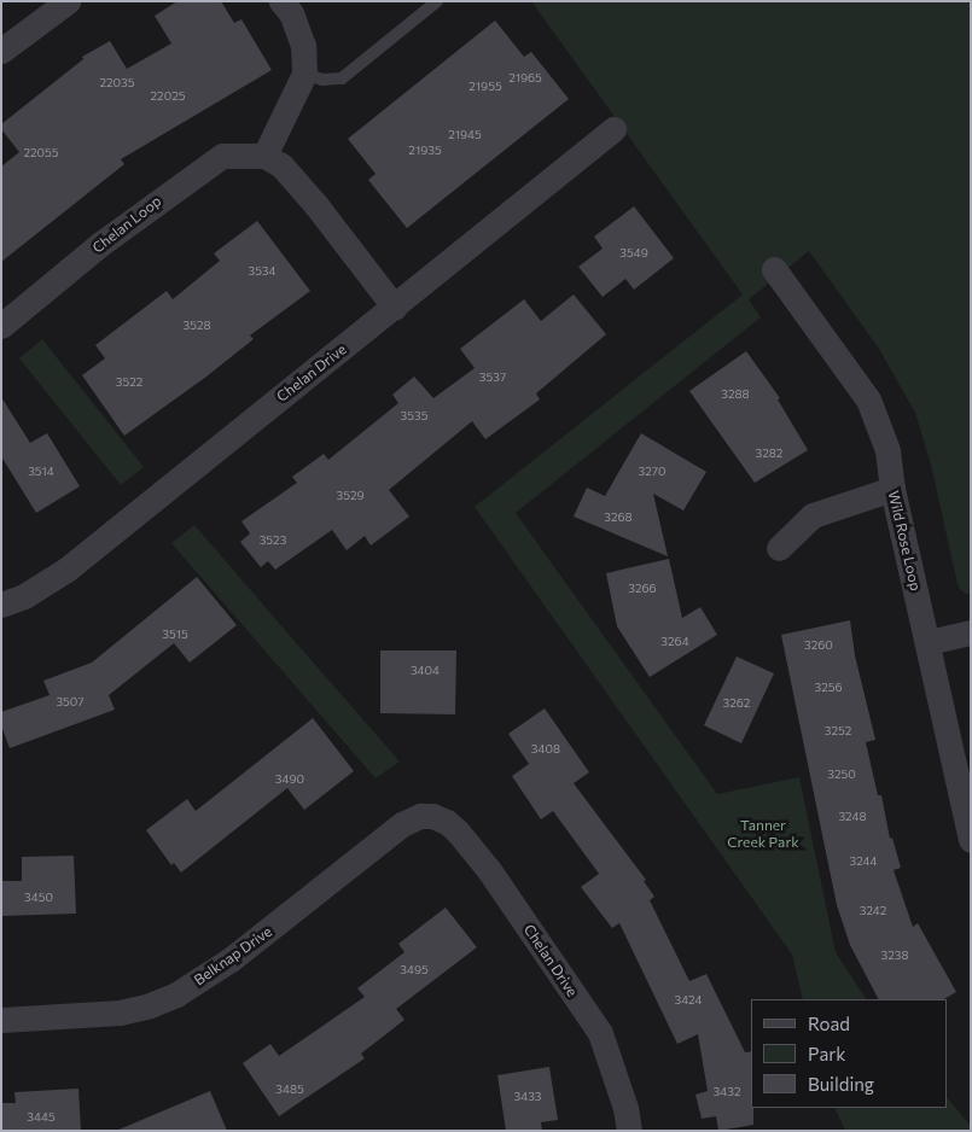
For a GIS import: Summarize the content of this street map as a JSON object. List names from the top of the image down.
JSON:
{
  "streets": {
    "street": [
      "Chelan Loop",
      "Chelan Drive",
      "Wild Rose Loop",
      "Belknap Drive"
    ]
  },
  "crossings": [
    ["Chelan Drive", "Belknap Drive"]
  ],
  "parks": ["Tanner Creek Park"],
  "house_numbers": [
    "21965",
    "22035",
    "21955",
    "22025",
    "21945",
    "21935",
    "22055",
    "3549",
    "3534",
    "3528",
    "3537",
    "3522",
    "3288",
    "3535",
    "3282",
    "3514",
    "3270",
    "3529",
    "3268",
    "3523",
    "3266",
    "3515",
    "3264",
    "3260",
    "3404",
    "3256",
    "3507",
    "3262",
    "3252",
    "3408",
    "3250",
    "3490",
    "3248",
    "3244",
    "3450",
    "3242",
    "3238",
    "3495",
    "3424",
    "3485",
    "3432",
    "3433",
    "3445"
  ],
  "legend": ["Road", "Park", "Building"]
}
